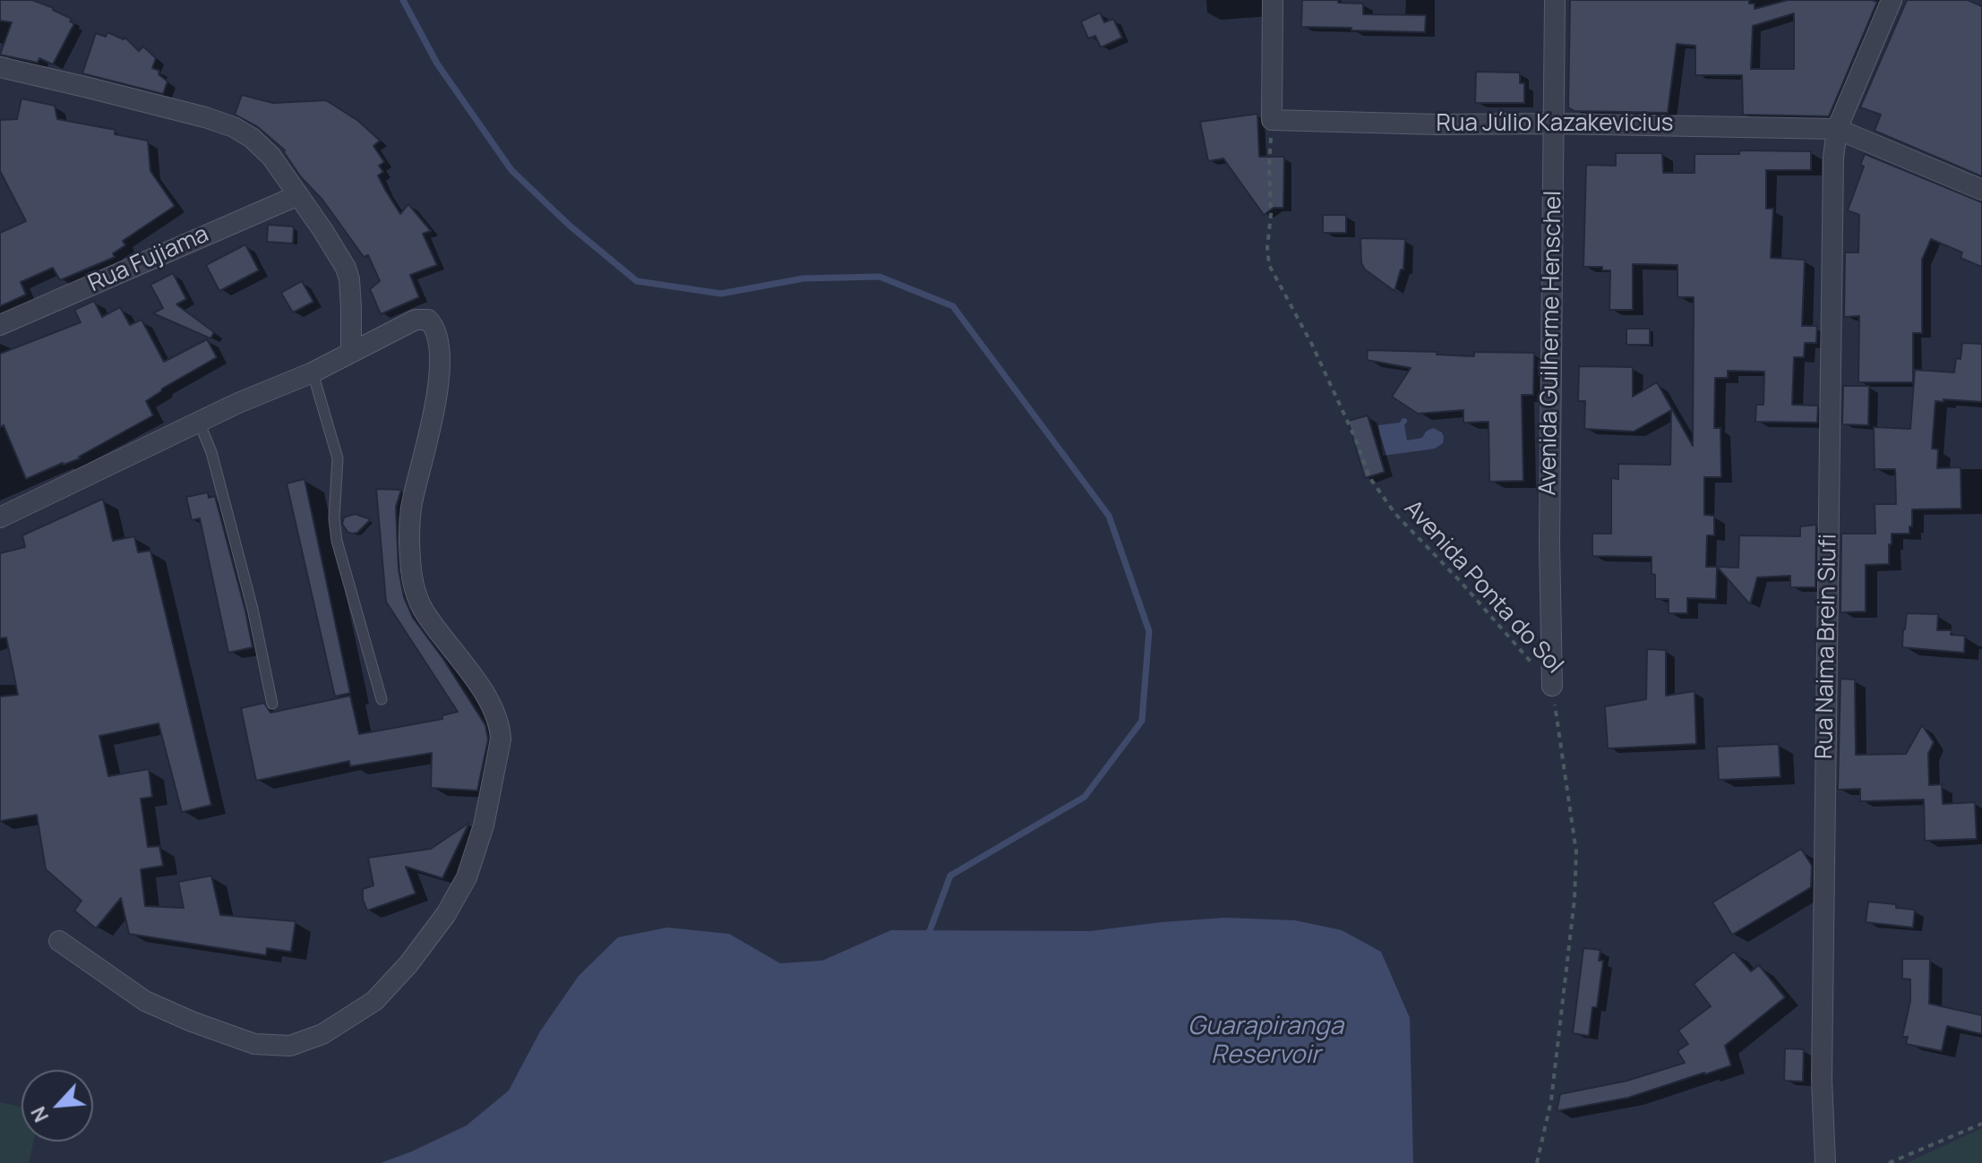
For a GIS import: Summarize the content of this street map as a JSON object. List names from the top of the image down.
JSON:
{
  "streets": {
    "street": [
      "Rua Júlio Kazakevicius",
      "Rua Fujiama",
      "Avenida Guilherme Henschel",
      "Rua Naima Brein Siufi"
    ],
    "path": ["Avenida Ponta do Sol"]
  },
  "crossings": [
    ["Rua Júlio Kazakevicius", "Avenida Guilherme Henschel"],
    ["Rua Júlio Kazakevicius", "Avenida Ponta do Sol"],
    ["Rua Júlio Kazakevicius", "Rua Naima Brein Siufi"],
    ["Avenida Guilherme Henschel", "Avenida Ponta do Sol"]
  ],
  "water": ["Guarapiranga Reservoir"],
  "north": "bottom left"
}
